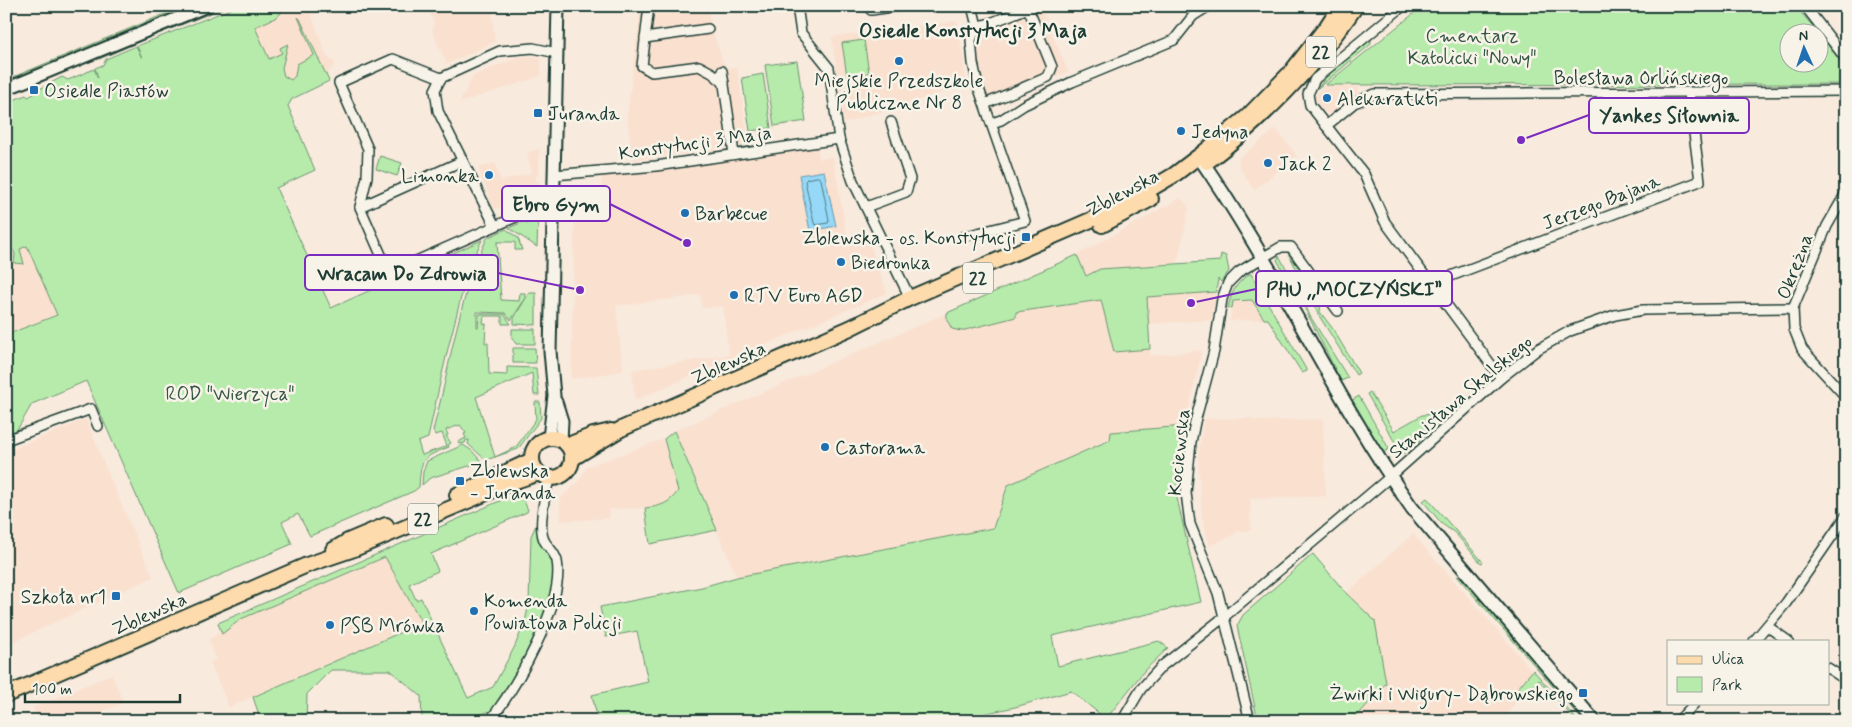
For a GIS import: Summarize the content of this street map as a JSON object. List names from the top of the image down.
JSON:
{
  "streets": {
    "main road": ["22", "Zblewska"],
    "street": [
      "Bolesława Orlińskiego",
      "Konstytucji 3 Maja",
      "Jerzego Bajana",
      "Okrężna",
      "Stanisława Skalskiego",
      "Kociewska"
    ]
  },
  "crossings": [
    ["22", "Zblewska"],
    ["Bolesława Orlińskiego", "Jerzego Bajana"],
    ["Okrężna", "Stanisława Skalskiego"],
    ["Stanisława Skalskiego", "Kociewska"]
  ],
  "districts": ["Osiedle Konstytucji 3 Maja"],
  "parks": ["Cmentarz Katolicki \"Nowy\"", "ROD \"Wierzyca\""],
  "places": {
    "other": [
      "Miejskie Przedszkole Publiczne Nr 8",
      "Alekaratkti",
      "Jedyna",
      "Yankes Siłownia",
      "Jack 2",
      "Limonka",
      "Barbecue",
      "Ebro Gym",
      "Biedronka",
      "Wracam Do Zdrowia",
      "RTV Euro AGD",
      "PHU ,,MOCZYŃSKI”",
      "Castorama",
      "Komenda Powiatowa Policji",
      "PSB Mrówka"
    ],
    "transit": [
      "Osiedle Piastów",
      "Juranda",
      "Zblewska - os. Konstytucji",
      "Zblewska - Juranda",
      "Szkoła nr1",
      "Żwirki i Wigury- Dąbrowskiego"
    ]
  },
  "legend": ["Ulica", "Park"],
  "scale_bar": "100 m",
  "north": "top"
}
